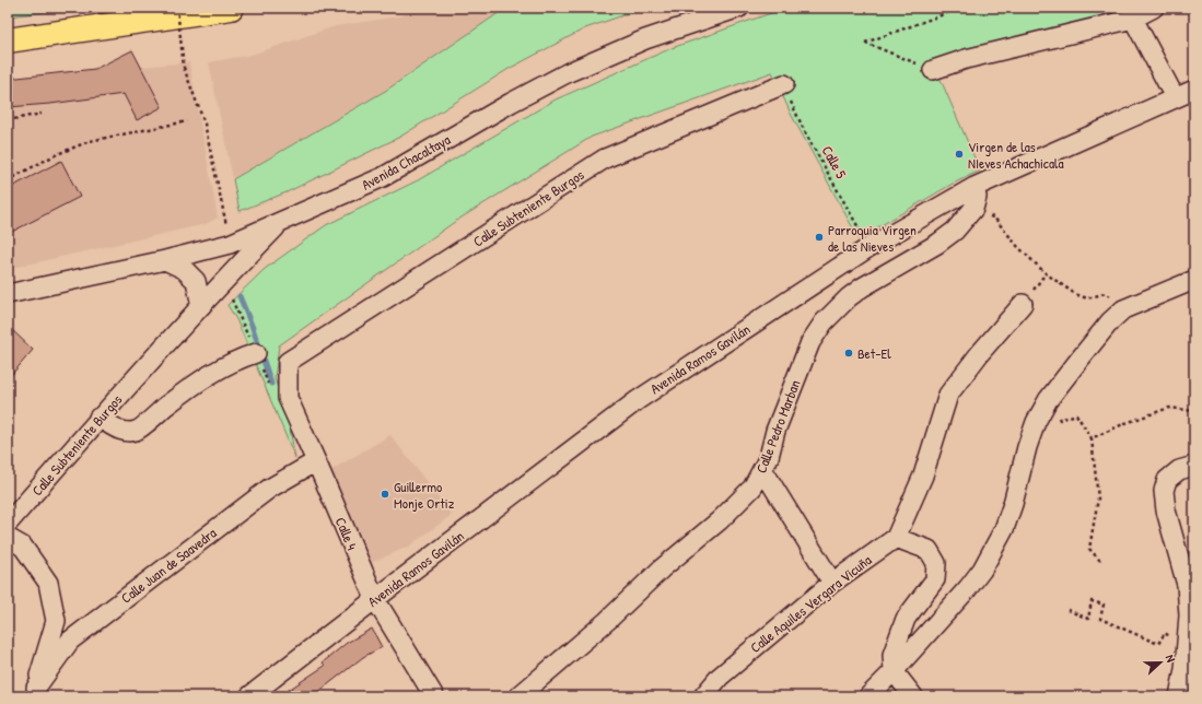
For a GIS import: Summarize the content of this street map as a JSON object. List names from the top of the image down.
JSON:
{
  "streets": {
    "street": [
      "Avenida Chacaltaya",
      "Calle Subteniente Burgos",
      "Avenida Ramos Gavilán",
      "Calle Pedro Marban",
      "Calle 4",
      "Calle Juan de Saavedra",
      "Calle Aquiles Vergara Vicuña"
    ],
    "path": ["Calle 5"]
  },
  "crossings": [
    ["Avenida Chacaltaya", "Calle Subteniente Burgos"],
    ["Calle 5", "Calle Subteniente Burgos"],
    ["Calle 5", "Avenida Ramos Gavilán"],
    ["Calle Subteniente Burgos", "Calle 4"],
    ["Avenida Ramos Gavilán", "Calle 4"],
    ["Calle 4", "Calle Juan de Saavedra"]
  ],
  "places": [
    "Virgen de las NIeves Achachicala",
    "Parroquia Virgen de las Nieves",
    "Bet-El",
    "Guillermo Monje Ortiz"
  ],
  "north": "right"
}
